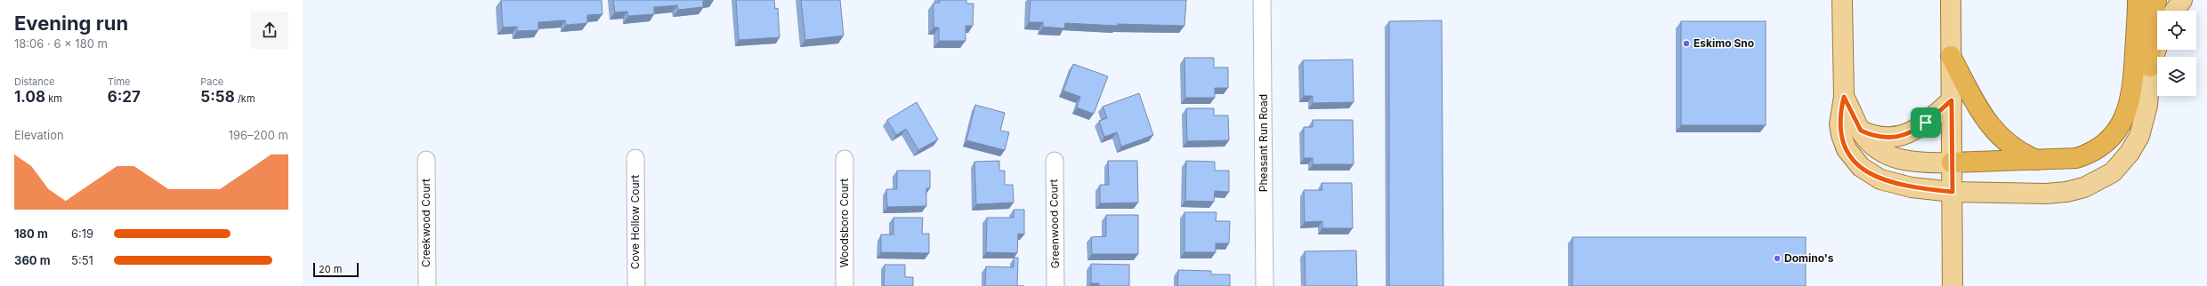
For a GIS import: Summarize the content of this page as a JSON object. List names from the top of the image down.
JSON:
{
  "streets": {
    "street": [
      "Pheasant Run Road",
      "Cove Hollow Court",
      "Creekwood Court",
      "Woodsboro Court",
      "Greenwood Court"
    ]
  },
  "places": ["Eskimo Sno", "Domino's"],
  "scale_bar": "20 m",
  "page": {
    "heading": ["Evening run", "18:06 · 6 × 180 m"],
    "stats": [
      ["Distance", "1.08 km"],
      ["Time", "6:27"],
      ["Pace", "5:58 /km"]
    ],
    "chart": ["Elevation", "196–200 m"],
    "list": [
      {
        "name": "180 m",
        "note": "6:19"
      },
      {
        "name": "360 m",
        "note": "5:51"
      }
    ],
    "scale": "20 m"
  }
}
